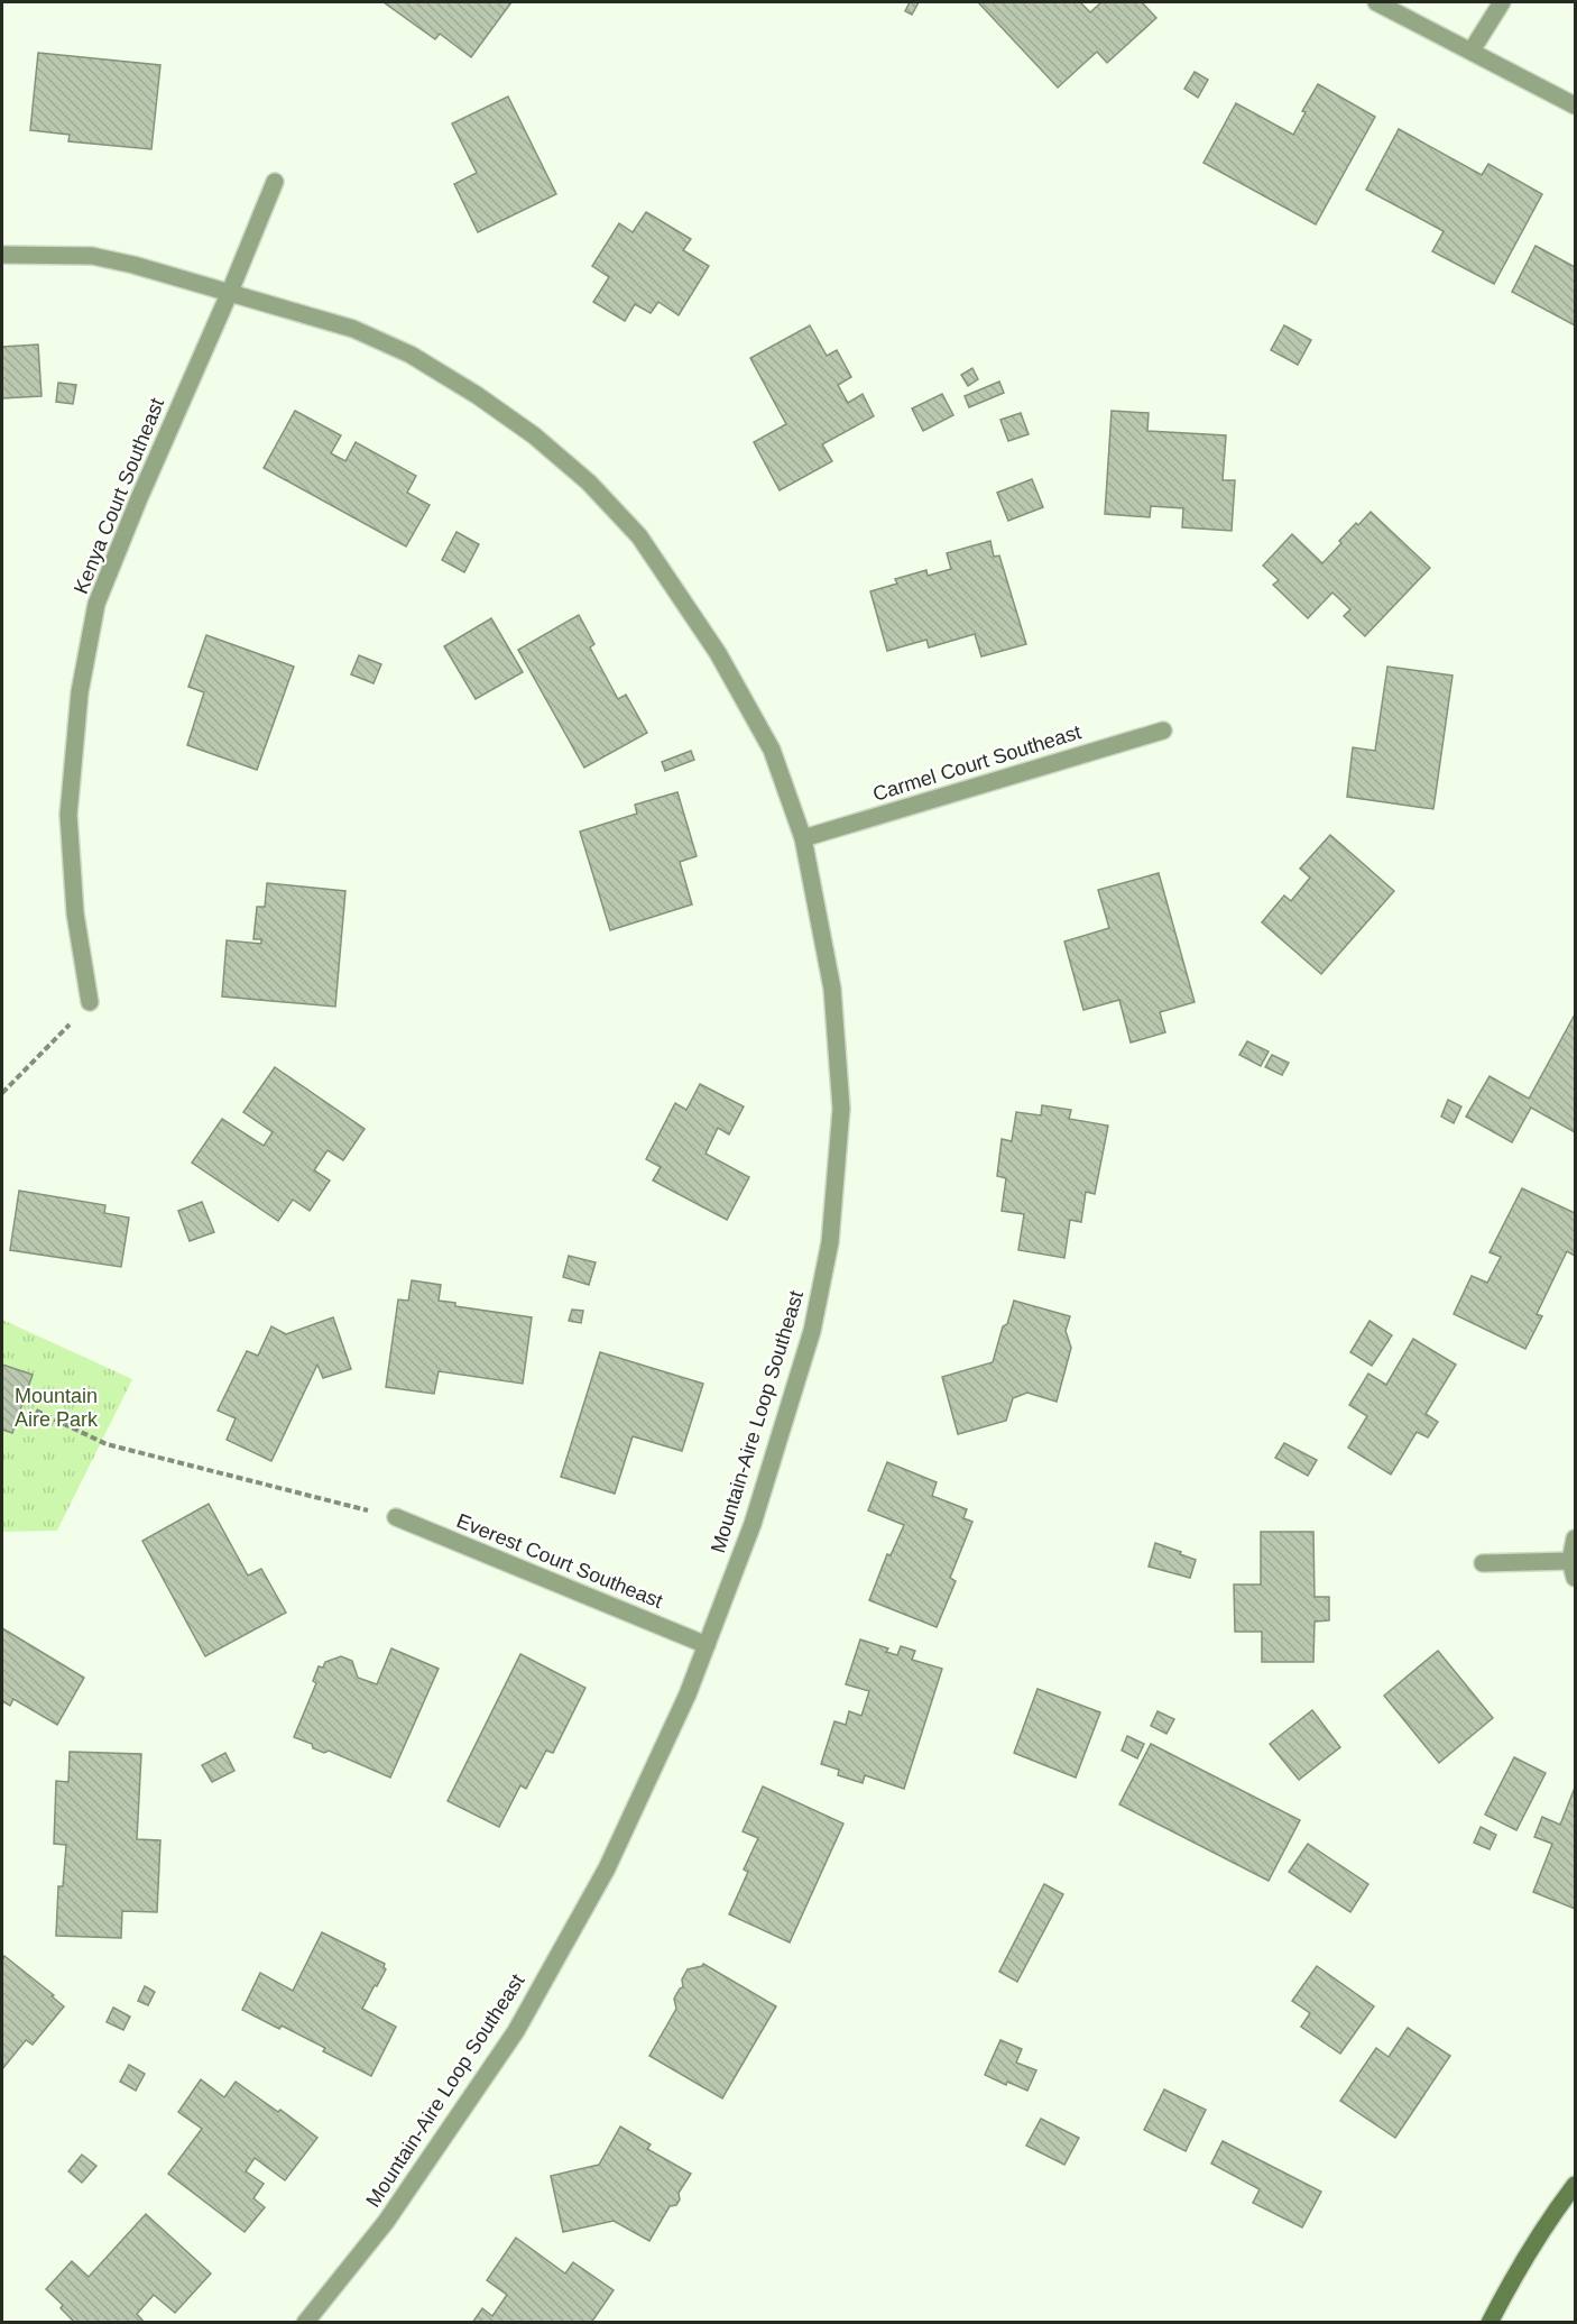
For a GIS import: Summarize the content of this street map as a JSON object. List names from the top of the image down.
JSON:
{
  "streets": {
    "street": [
      "Kenya Court Southeast",
      "Carmel Court Southeast",
      "Mountain-Aire Loop Southeast",
      "Everest Court Southeast"
    ]
  },
  "crossings": [
    ["Kenya Court Southeast", "Mountain-Aire Loop Southeast"],
    ["Carmel Court Southeast", "Mountain-Aire Loop Southeast"],
    ["Mountain-Aire Loop Southeast", "Everest Court Southeast"]
  ],
  "parks": ["Mountain Aire Park"]
}
